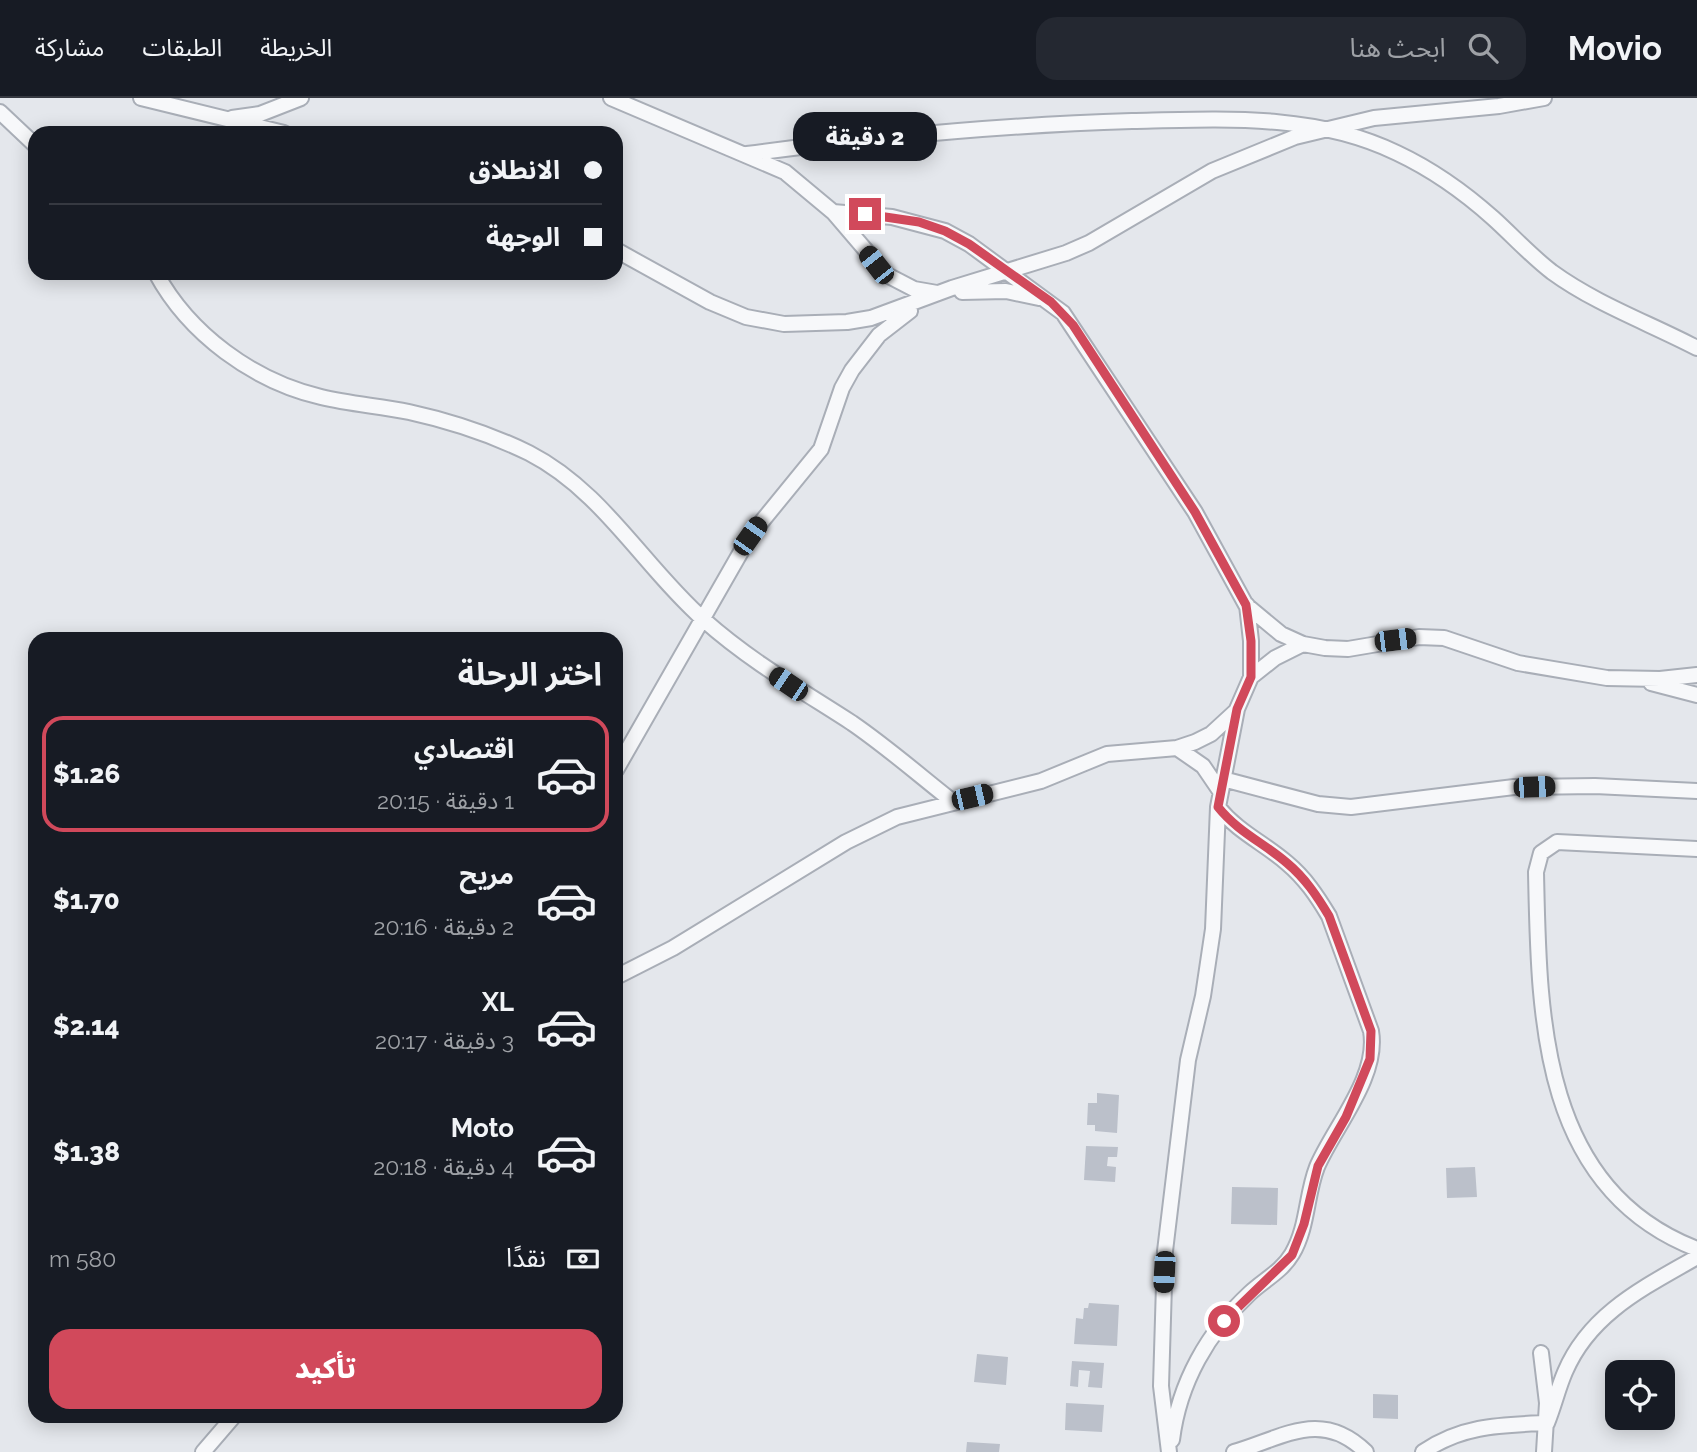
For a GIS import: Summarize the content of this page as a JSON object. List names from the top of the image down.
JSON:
{
  "page": {
    "header": "Movio",
    "search": "ابحث هنا",
    "nav": ["الخريطة", "الطبقات", "مشاركة"],
    "bubble": "2 دقيقة",
    "banner": ["الانطلاق", "الوجهة"],
    "heading": "اختر الرحلة",
    "list": [
      {
        "name": "اقتصادي",
        "note": "1 دقيقة · 20:15",
        "value": "$1.26"
      },
      {
        "name": "مريح",
        "note": "2 دقيقة · 20:16",
        "value": "$1.70"
      },
      {
        "name": "XL",
        "note": "3 دقيقة · 20:17",
        "value": "$2.14"
      },
      {
        "name": "Moto",
        "note": "4 دقيقة · 20:18",
        "value": "$1.38"
      }
    ],
    "pay": ["نقدًا", "580 m"],
    "buttons": "تأكيد"
  }
}
